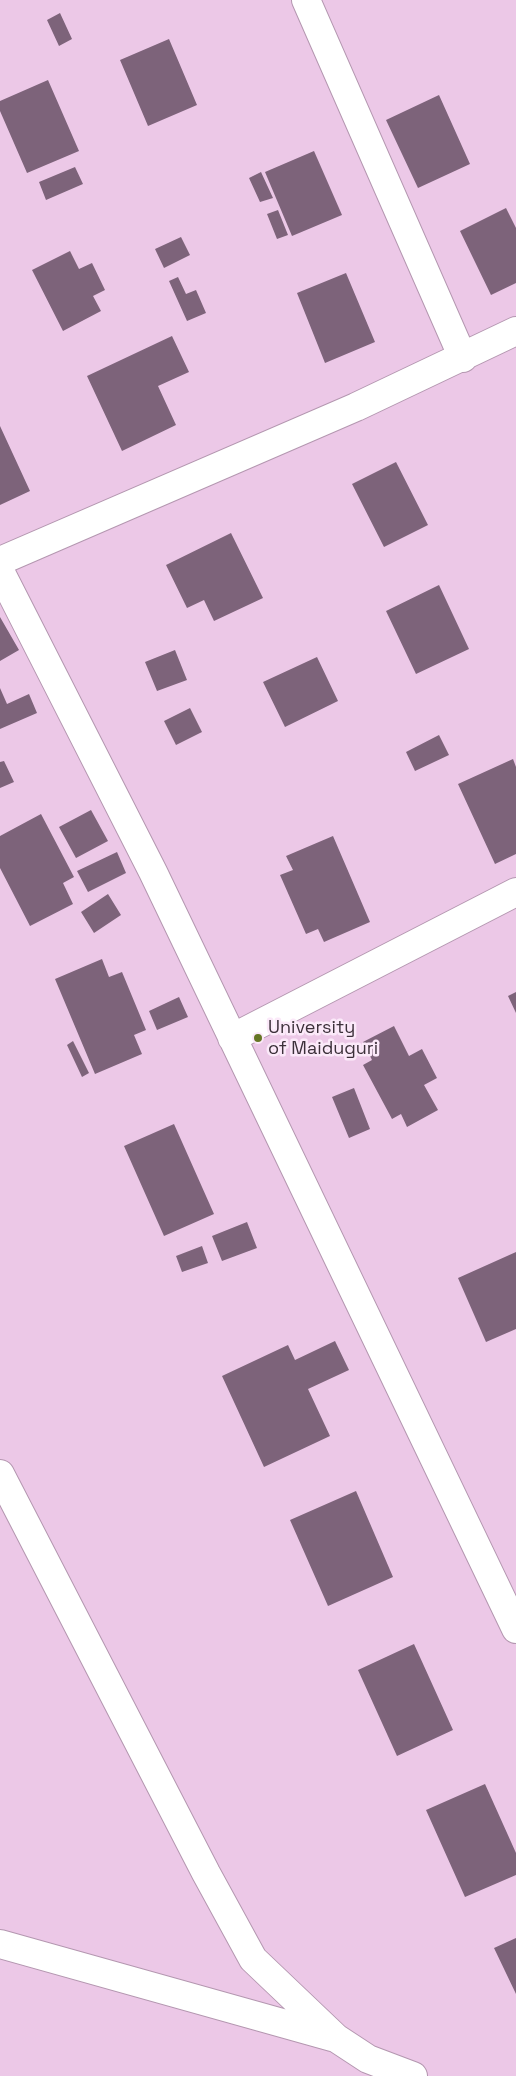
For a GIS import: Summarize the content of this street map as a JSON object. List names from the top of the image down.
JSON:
{
  "places": ["University of Maiduguri"]
}
